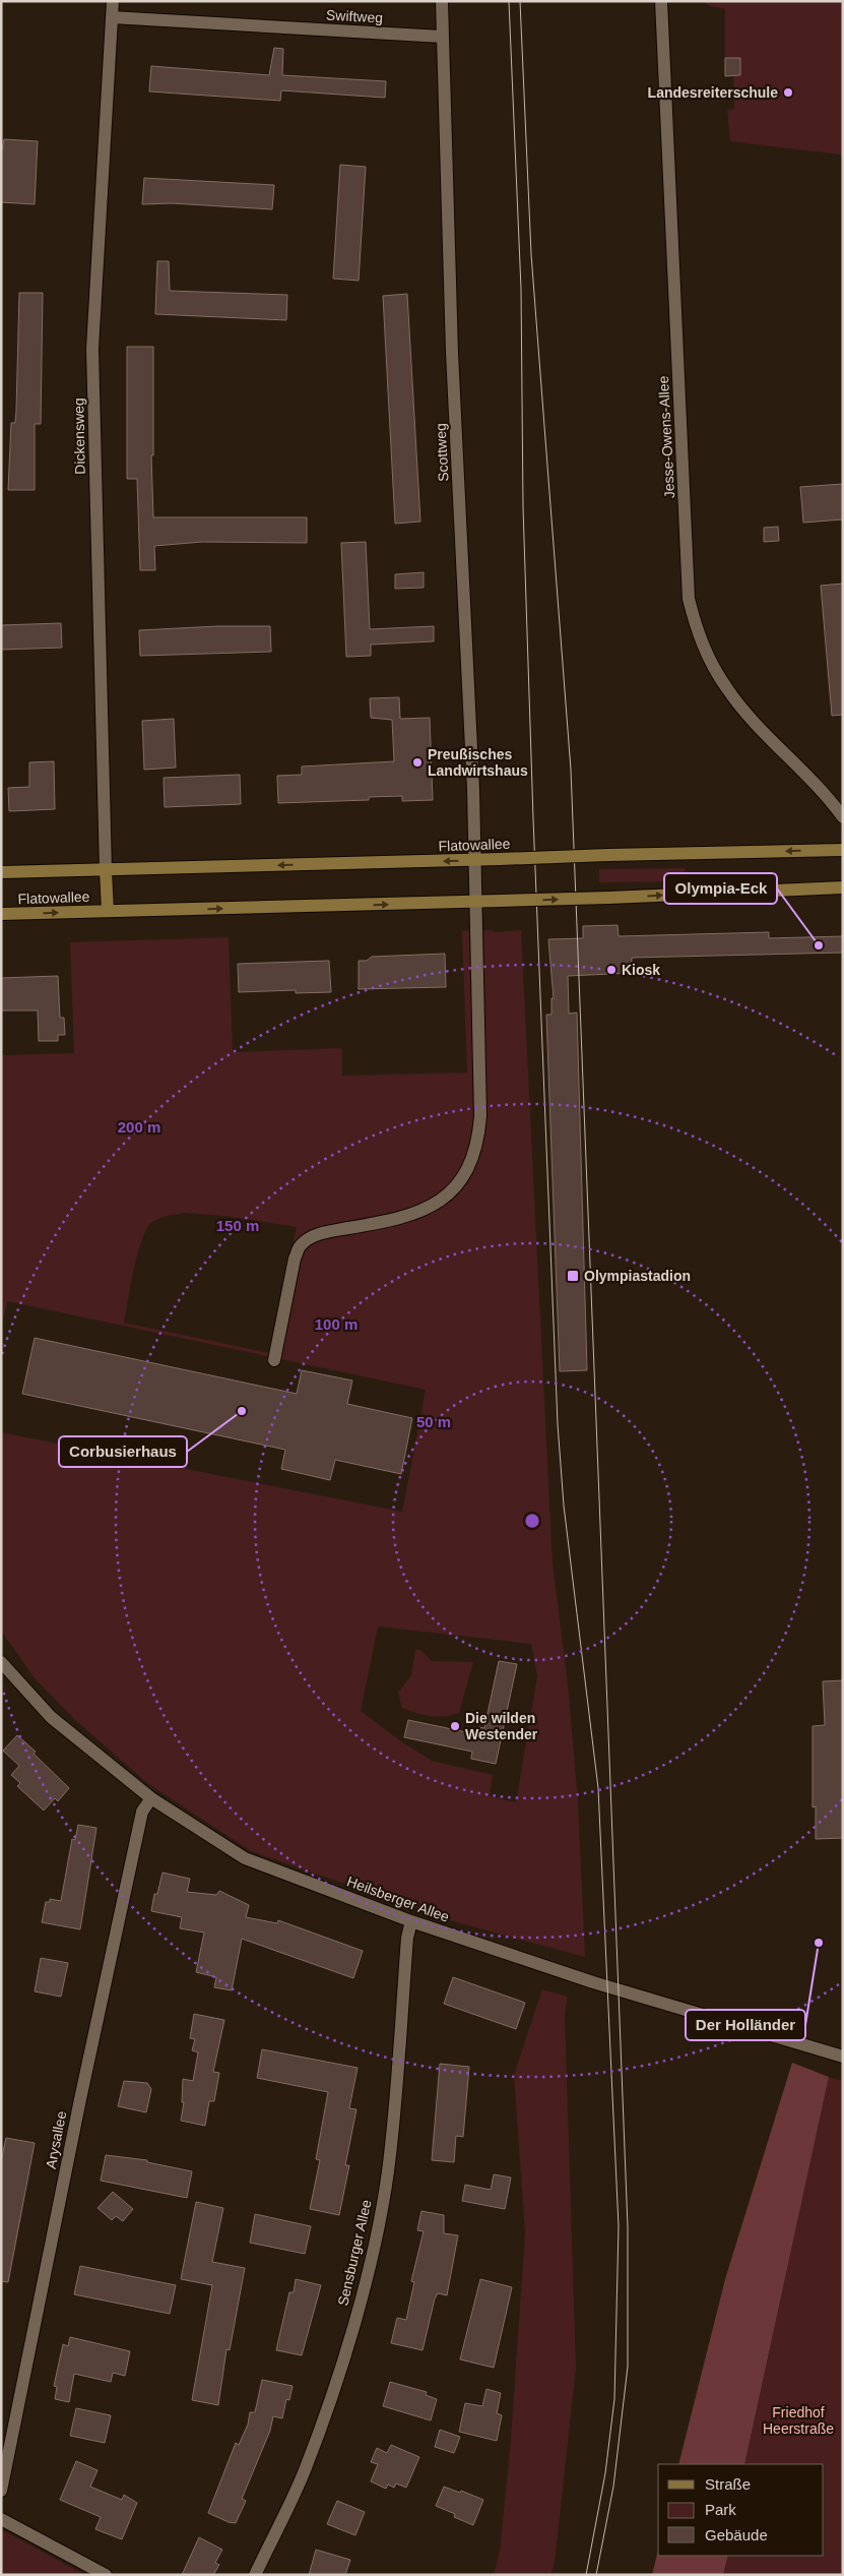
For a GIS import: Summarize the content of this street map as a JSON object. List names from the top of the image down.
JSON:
{
  "streets": {
    "main road": ["Flatowallee"],
    "street": [
      "Swiftweg",
      "Dickensweg",
      "Jesse-Owens-Allee",
      "Scottweg",
      "Heilsberger Allee",
      "Arysallee",
      "Sensburger Allee"
    ]
  },
  "crossings": [
    ["Swiftweg", "Dickensweg"],
    ["Swiftweg", "Scottweg"],
    ["Dickensweg", "Flatowallee"],
    ["Scottweg", "Flatowallee"],
    ["Heilsberger Allee", "Arysallee"],
    ["Heilsberger Allee", "Sensburger Allee"]
  ],
  "parks": ["Friedhof Heerstraße"],
  "places": {
    "other": [
      "Landesreiterschule",
      "Preußisches Landwirtshaus",
      "Olympia-Eck",
      "Kiosk",
      "Corbusierhaus",
      "Die wilden Westender",
      "Der Holländer"
    ],
    "transit": ["Olympiastadion"]
  },
  "legend": ["Straße", "Park", "Gebäude"],
  "rings": [
    "200 m",
    "150 m",
    "100 m",
    "50 m"
  ]
}
